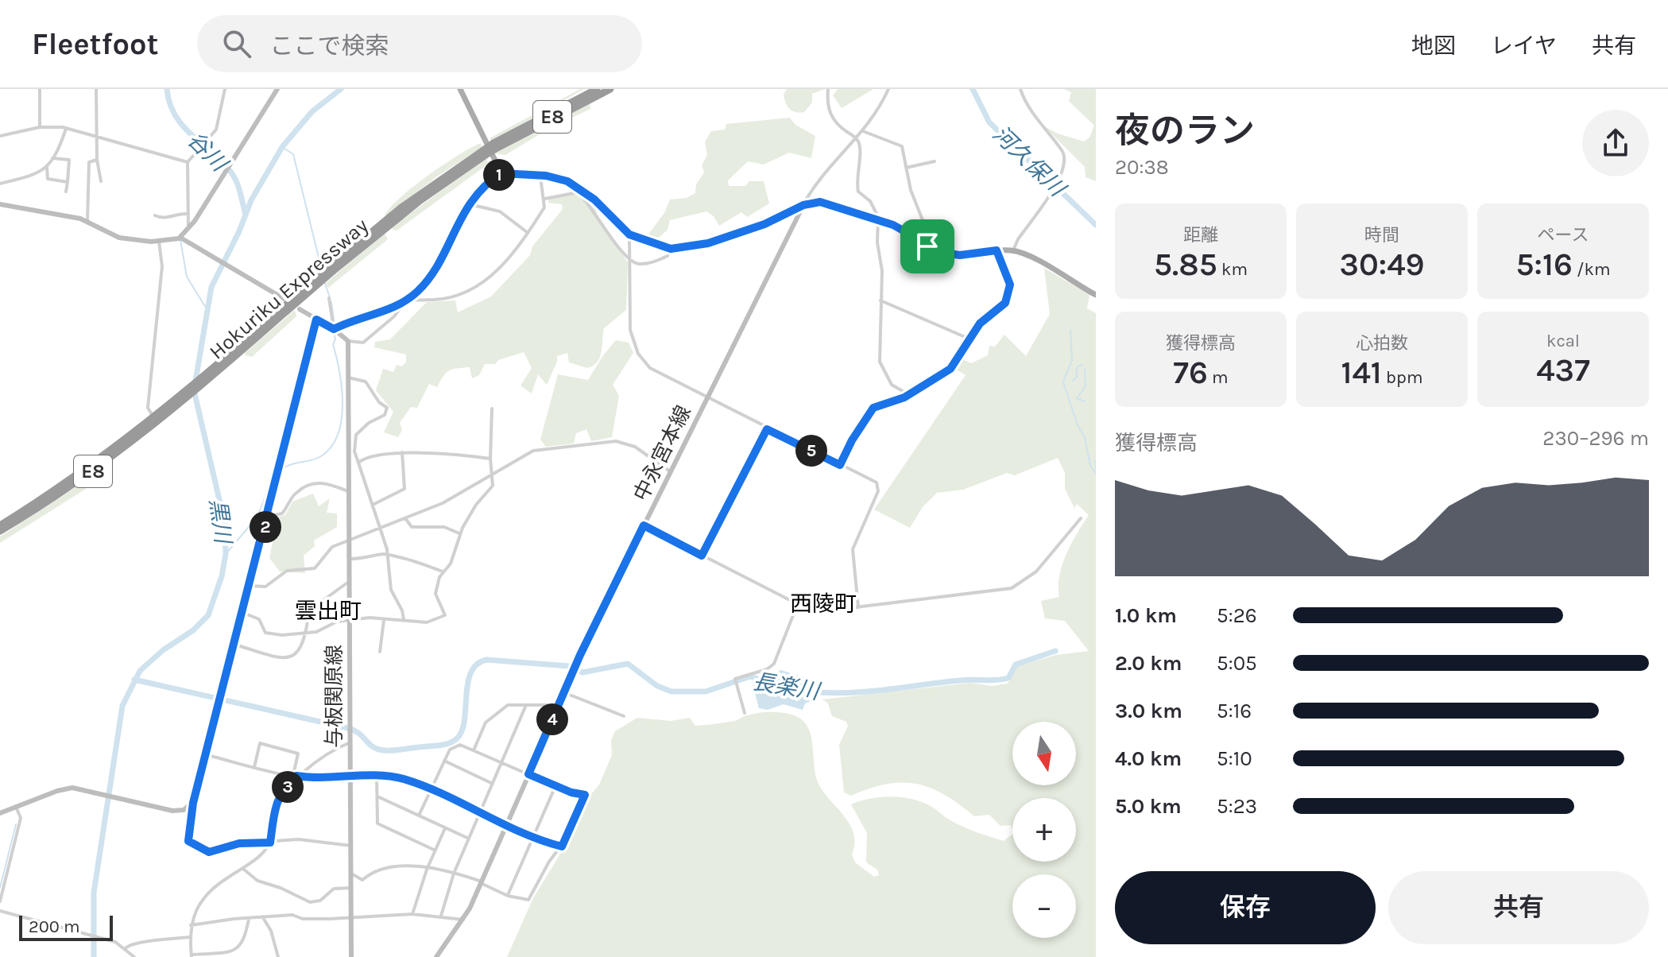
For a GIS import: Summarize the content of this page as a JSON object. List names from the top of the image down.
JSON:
{
  "streets": {
    "highway": ["E8", "Hokuriku Expressway"],
    "main road": ["中永宮本線", "与板関原線"]
  },
  "districts": ["西陵町", "雲出町"],
  "water": [
    "谷川",
    "河久保川",
    "黒川",
    "長楽川"
  ],
  "scale_bar": "200 m",
  "north": "bottom",
  "page": {
    "header": "Fleetfoot",
    "search": "ここで検索",
    "nav": ["地図", "レイヤ", "共有"],
    "heading": ["夜のラン", "20:38"],
    "pins": [
      "1",
      "5",
      "2",
      "4",
      "3"
    ],
    "stats": [
      ["距離", "5.85 km"],
      ["時間", "30:49"],
      ["ペース", "5:16 /km"],
      ["獲得標高", "76 m"],
      ["心拍数", "141 bpm"],
      ["kcal", "437"]
    ],
    "chart": ["獲得標高", "230–296 m"],
    "list": [
      {
        "name": "1.0 km",
        "note": "5:26"
      },
      {
        "name": "2.0 km",
        "note": "5:05"
      },
      {
        "name": "3.0 km",
        "note": "5:16"
      },
      {
        "name": "4.0 km",
        "note": "5:10"
      },
      {
        "name": "5.0 km",
        "note": "5:23"
      }
    ],
    "map_buttons": ["+", "−"],
    "buttons": ["保存", "共有"],
    "scale": "200 m"
  }
}
